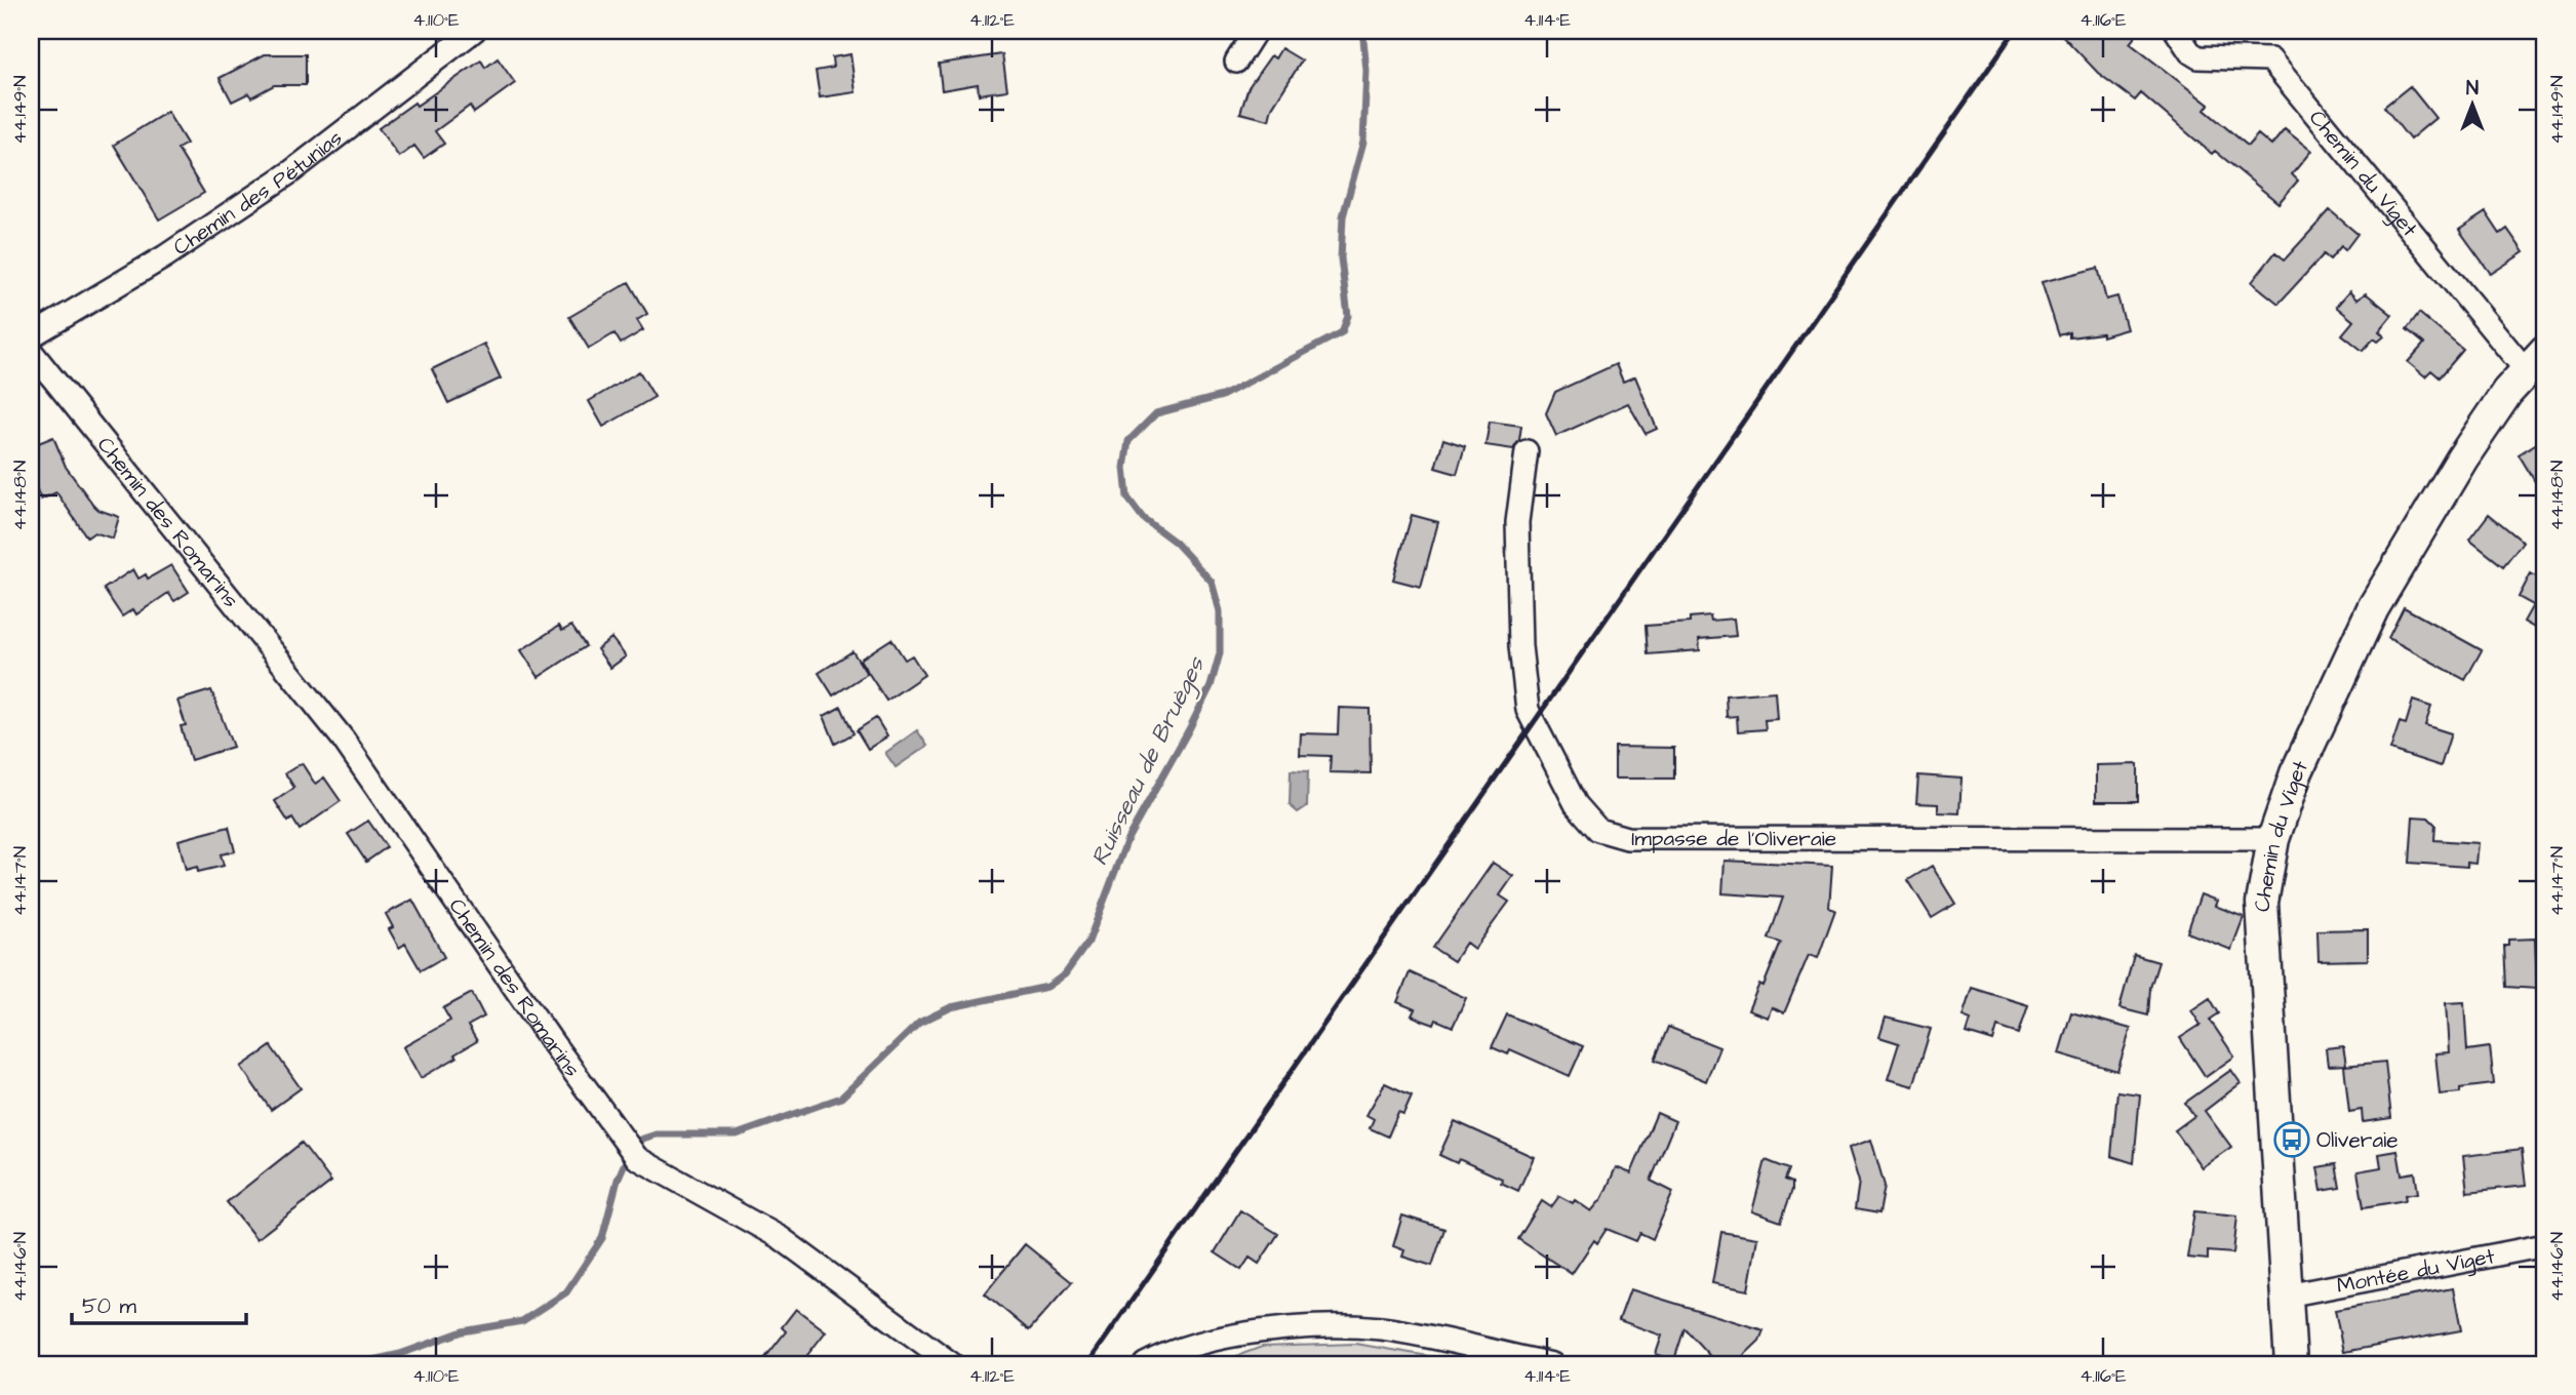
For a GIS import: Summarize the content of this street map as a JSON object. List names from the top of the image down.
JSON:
{
  "streets": {
    "street": [
      "Chemin du Viget",
      "Chemin des Pétunias",
      "Chemin des Romarins",
      "Impasse de l'Oliveraie",
      "Montée du Viget"
    ]
  },
  "crossings": [
    ["Chemin du Viget", "Impasse de l'Oliveraie"],
    ["Chemin du Viget", "Montée du Viget"]
  ],
  "water": ["Ruisseau de Bruèges"],
  "places": {
    "bus stop": ["Oliveraie"]
  },
  "scale_bar": "50 m",
  "north": "top",
  "coordinates": [
    "4.110°E",
    "4.112°E",
    "4.114°E",
    "4.116°E",
    "44.149°N",
    "44.148°N",
    "44.147°N",
    "44.146°N"
  ]
}
